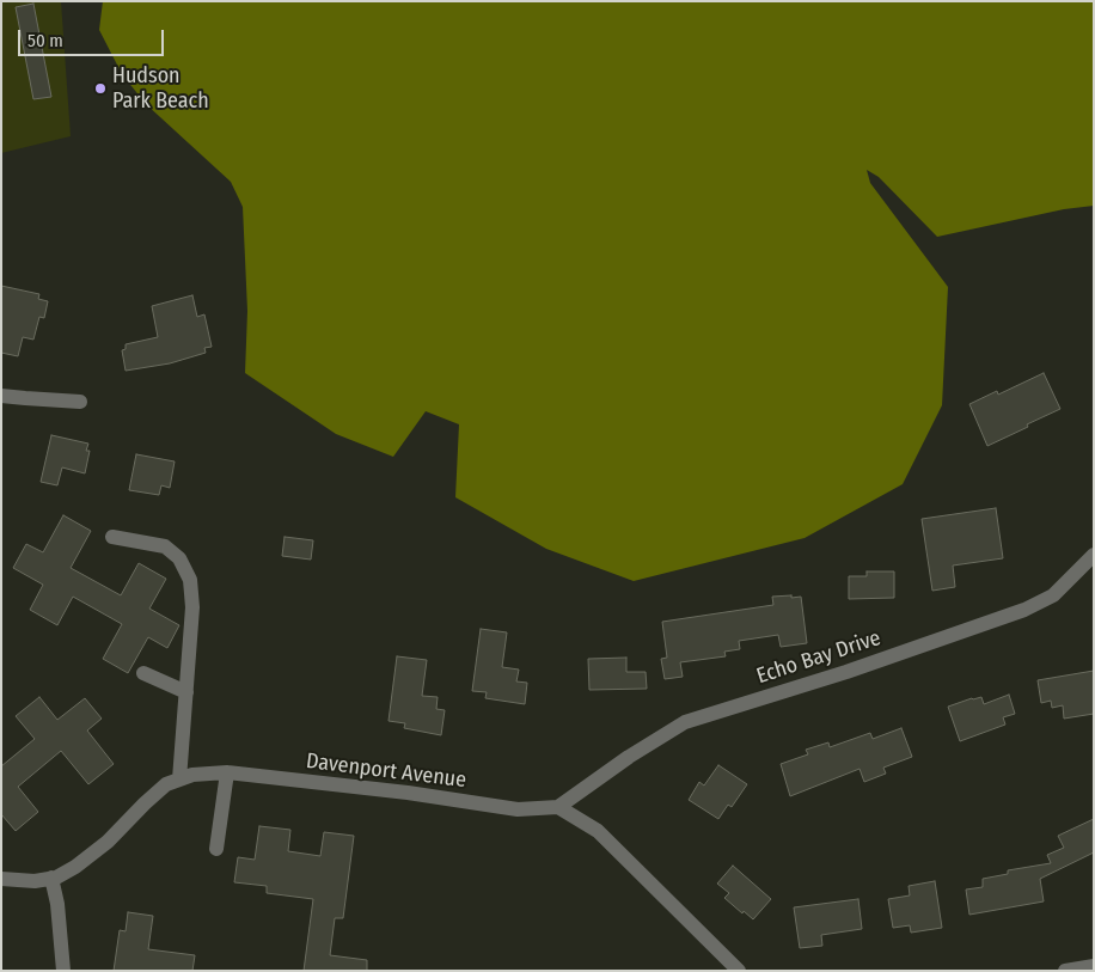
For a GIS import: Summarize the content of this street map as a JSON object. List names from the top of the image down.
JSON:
{
  "streets": {
    "street": ["Echo Bay Drive", "Davenport Avenue"]
  },
  "crossings": [
    ["Echo Bay Drive", "Davenport Avenue"]
  ],
  "places": ["Hudson Park Beach"],
  "scale_bar": "50 m"
}
